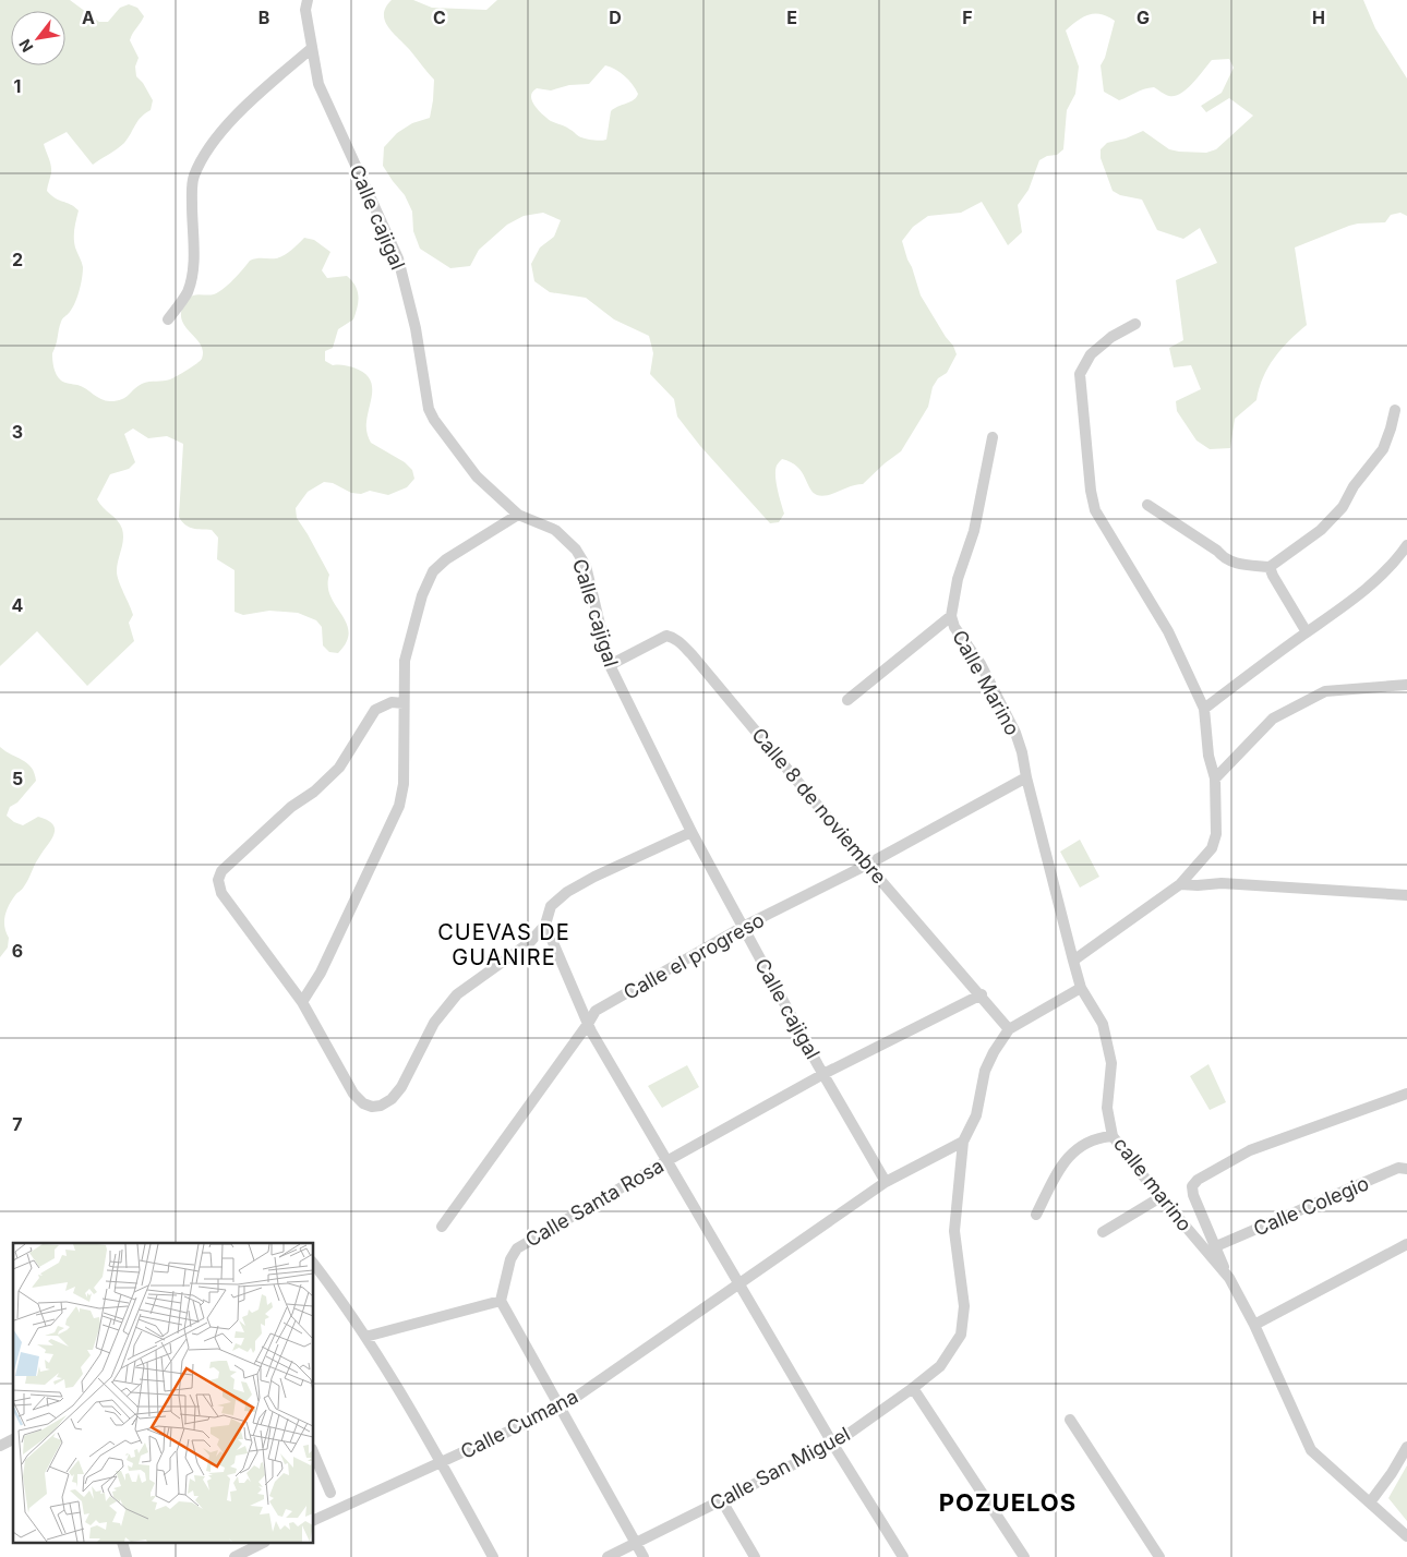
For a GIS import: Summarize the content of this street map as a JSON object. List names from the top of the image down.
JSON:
{
  "streets": {
    "street": [
      "Calle cajigal",
      "Calle Marino",
      "Calle 8 de noviembre",
      "Calle el progreso",
      "calle marino",
      "Calle Santa Rosa",
      "Calle Colegio",
      "Calle Cumana",
      "Calle San Miguel"
    ]
  },
  "crossings": [
    ["Calle cajigal", "Calle 8 de noviembre"],
    ["Calle cajigal", "Calle el progreso"],
    ["Calle cajigal", "Calle Santa Rosa"],
    ["Calle Marino", "Calle el progreso"],
    ["Calle Marino", "calle marino"],
    ["Calle 8 de noviembre", "Calle el progreso"],
    ["Calle 8 de noviembre", "Calle Santa Rosa"],
    ["Calle 8 de noviembre", "Calle San Miguel"],
    ["calle marino", "Calle San Miguel"]
  ],
  "districts": ["CUEVAS DE GUANIRE", "POZUELOS"],
  "north": "bottom left",
  "grid": {
    "columns": [
      "A",
      "B",
      "C",
      "D",
      "E",
      "F",
      "G",
      "H"
    ],
    "rows": [
      "1",
      "2",
      "3",
      "4",
      "5",
      "6",
      "7"
    ]
  }
}
